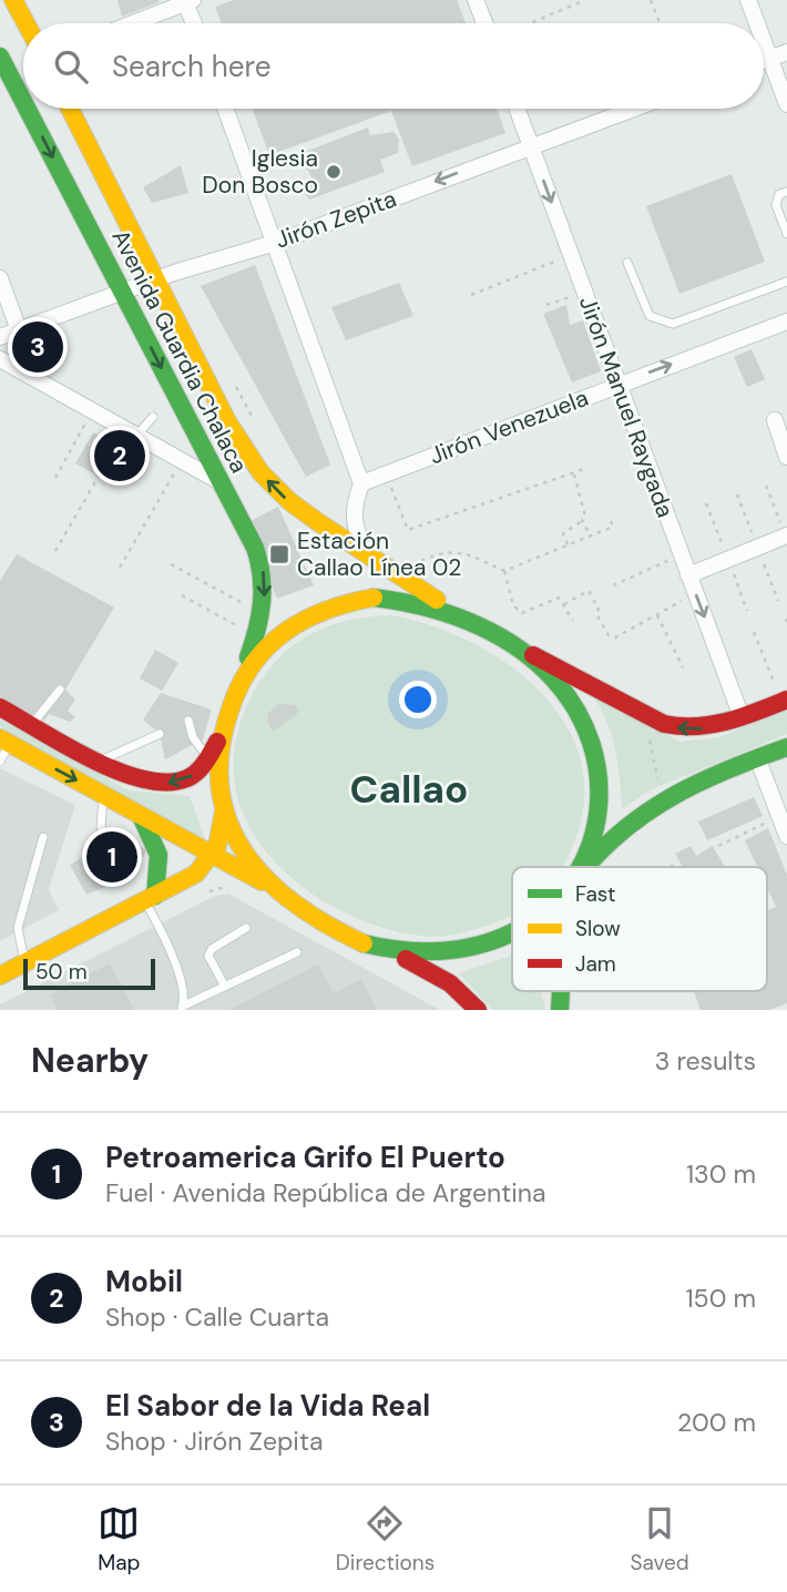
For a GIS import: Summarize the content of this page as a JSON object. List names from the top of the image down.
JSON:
{
  "streets": {
    "main road": ["Avenida Guardia Chalaca"],
    "street": ["Jirón Zepita", "Jirón Manuel Raygada", "Jirón Venezuela"]
  },
  "crossings": [
    ["Jirón Zepita", "Avenida Guardia Chalaca"],
    ["Jirón Zepita", "Jirón Manuel Raygada"],
    ["Jirón Manuel Raygada", "Jirón Venezuela"]
  ],
  "one_way": ["Jirón Zepita", "Jirón Manuel Raygada", "Jirón Venezuela"],
  "districts": ["Callao"],
  "places": {
    "other": ["Iglesia Don Bosco"],
    "transit": ["Estación Callao Línea 02"]
  },
  "legend": ["Fast", "Slow", "Jam"],
  "scale_bar": "50 m",
  "page": {
    "search": "Search here",
    "pins": ["3", "2", "1"],
    "scale": "50 m",
    "heading": ["Nearby", "3 results"],
    "list": [
      {
        "mark": "1",
        "name": "Petroamerica Grifo El Puerto",
        "note": "Fuel · Avenida República de Argentina",
        "value": "130 m"
      },
      {
        "mark": "2",
        "name": "Mobil",
        "note": "Shop · Calle Cuarta",
        "value": "150 m"
      },
      {
        "mark": "3",
        "name": "El Sabor de la Vida Real",
        "note": "Shop · Jirón Zepita",
        "value": "200 m"
      }
    ],
    "nav": ["Map", "Directions", "Saved"]
  }
}
